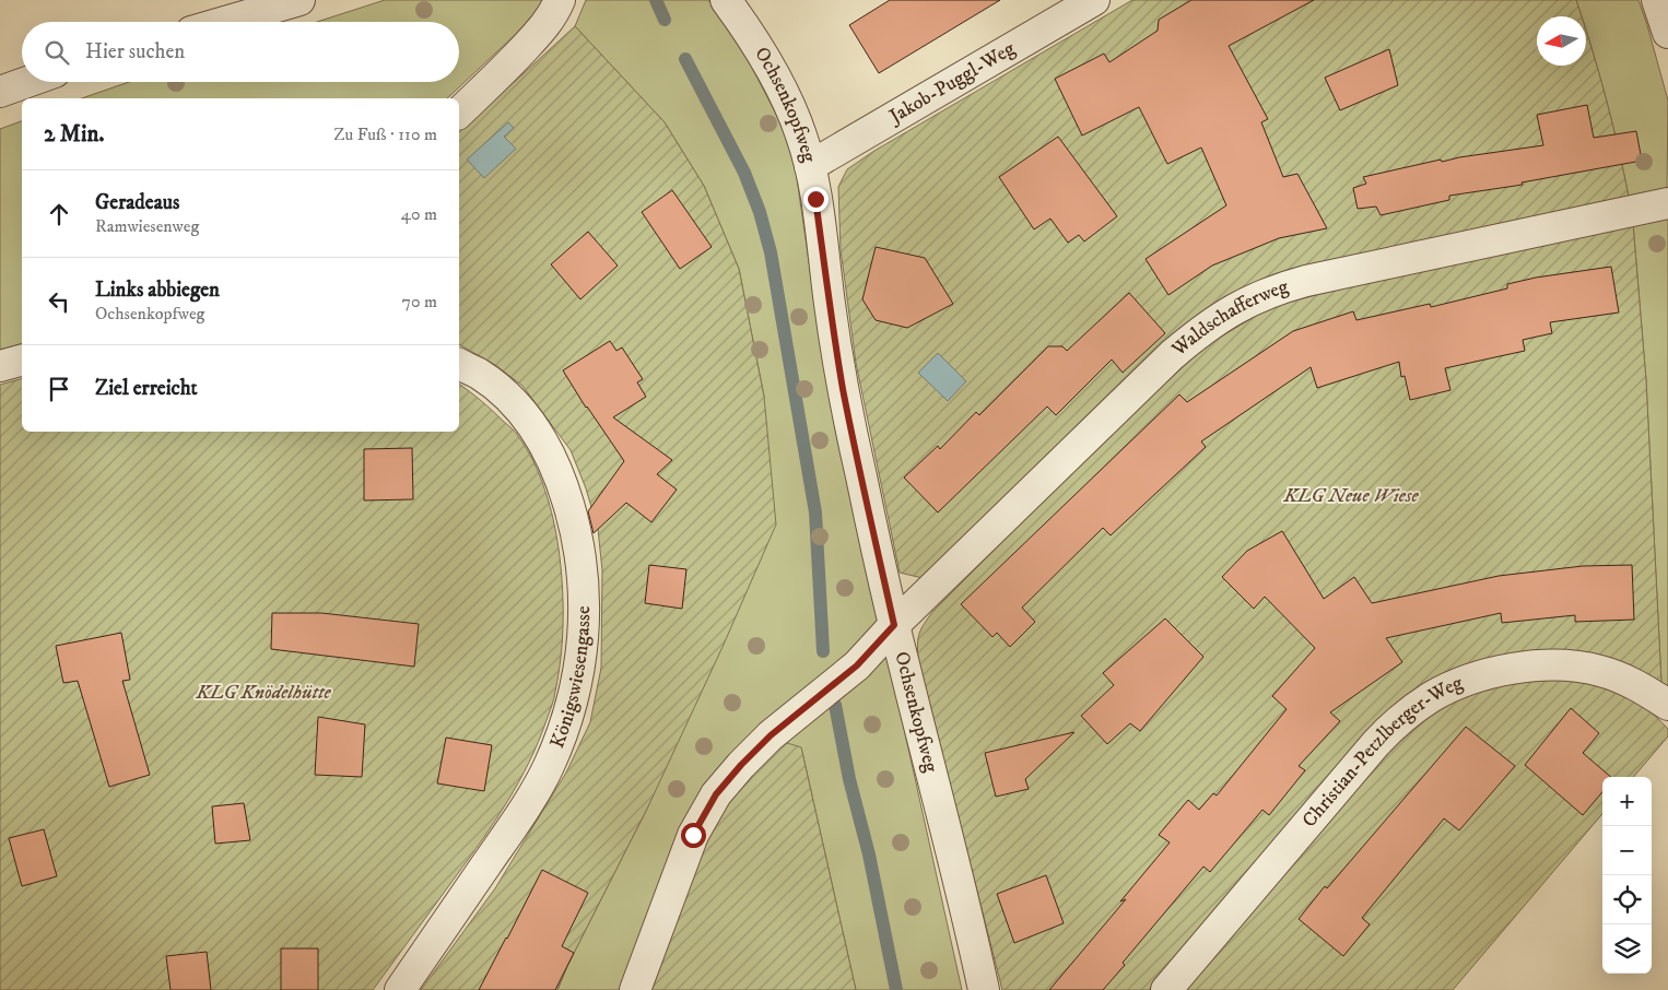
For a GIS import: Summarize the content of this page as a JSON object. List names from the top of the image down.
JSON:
{
  "streets": {
    "street": [
      "Jakob-Puggl-Weg",
      "Ochsenkopfweg",
      "Waldschafferweg",
      "Königswiesengasse",
      "Christian-Petzlberger-Weg"
    ]
  },
  "crossings": [
    ["Jakob-Puggl-Weg", "Ochsenkopfweg"],
    ["Ochsenkopfweg", "Waldschafferweg"]
  ],
  "parks": ["KLG Neue Wiese", "KLG Knödelhütte"],
  "north": "left",
  "page": {
    "search": "Hier suchen",
    "heading": ["2 Min.", "Zu Fuß · 110 m"],
    "list": [
      ["Geradeaus", "Ramwiesenweg", "40 m"],
      ["Links abbiegen", "Ochsenkopfweg", "70 m"],
      "Ziel erreicht"
    ],
    "map_buttons": ["+", "−"]
  }
}
